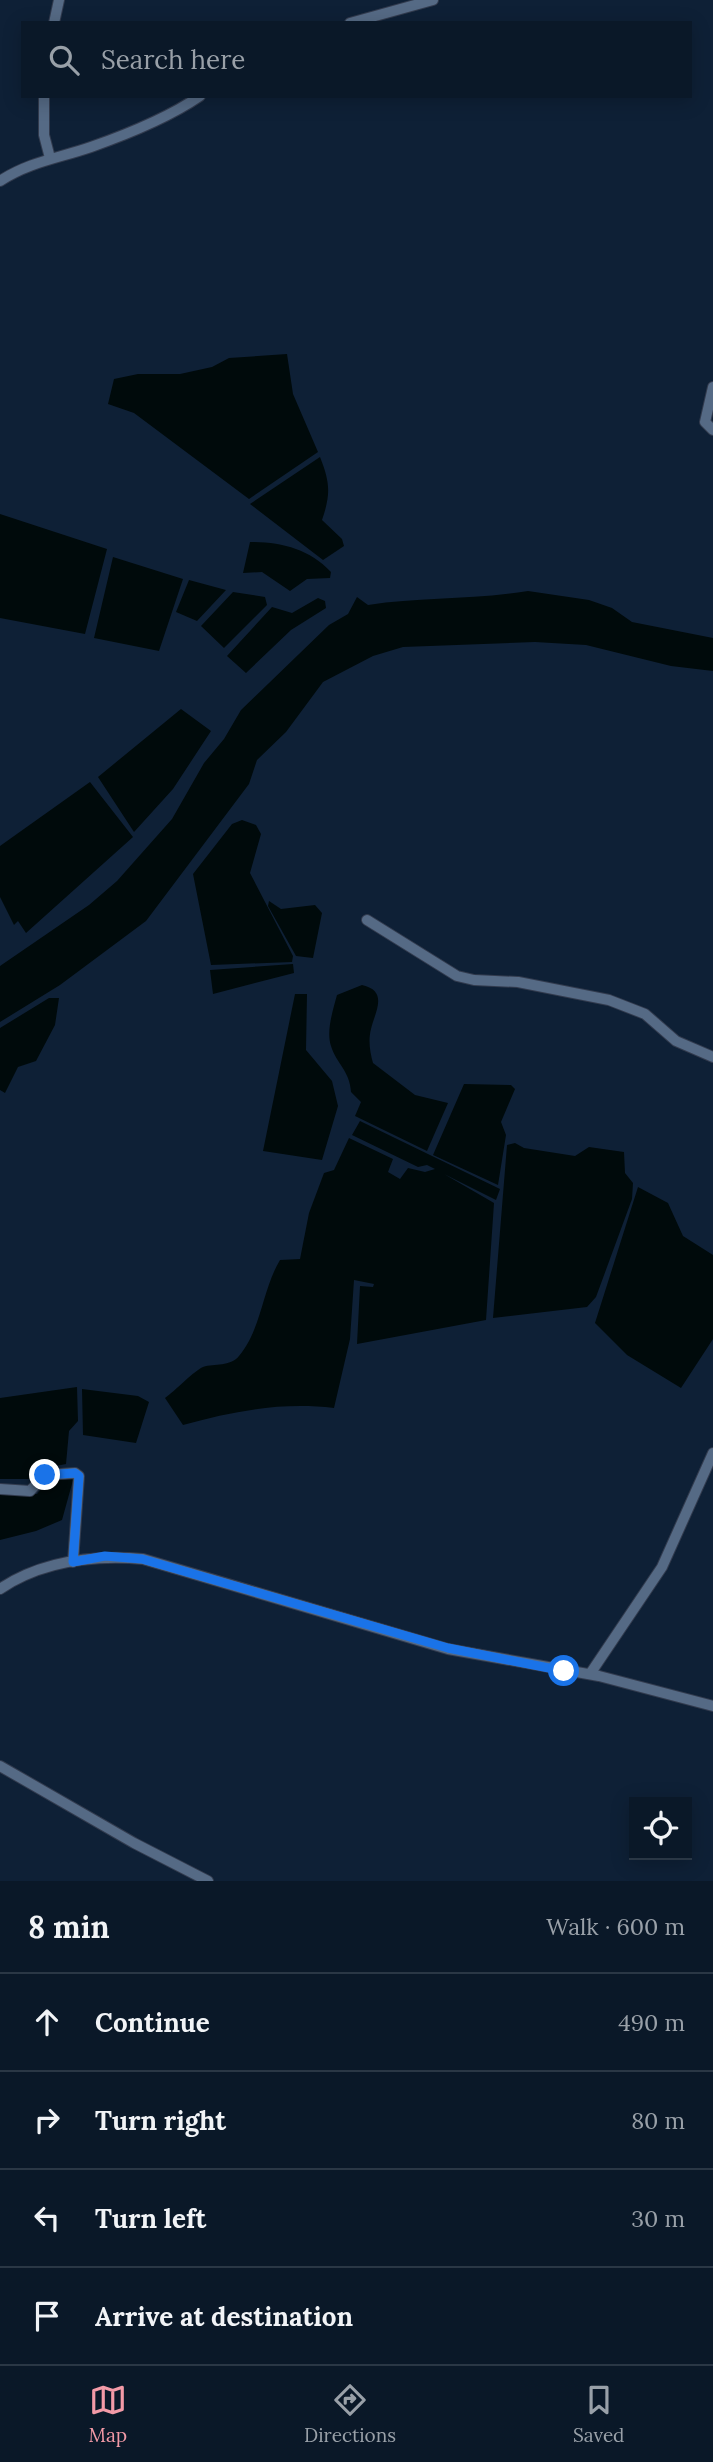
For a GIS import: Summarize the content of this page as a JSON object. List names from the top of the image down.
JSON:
{
  "page": {
    "search": "Search here",
    "heading": ["8 min", "Walk · 600 m"],
    "list": [
      ["Continue", "490 m"],
      ["Turn right", "80 m"],
      ["Turn left", "30 m"],
      "Arrive at destination"
    ],
    "nav": ["Map", "Directions", "Saved"]
  }
}
